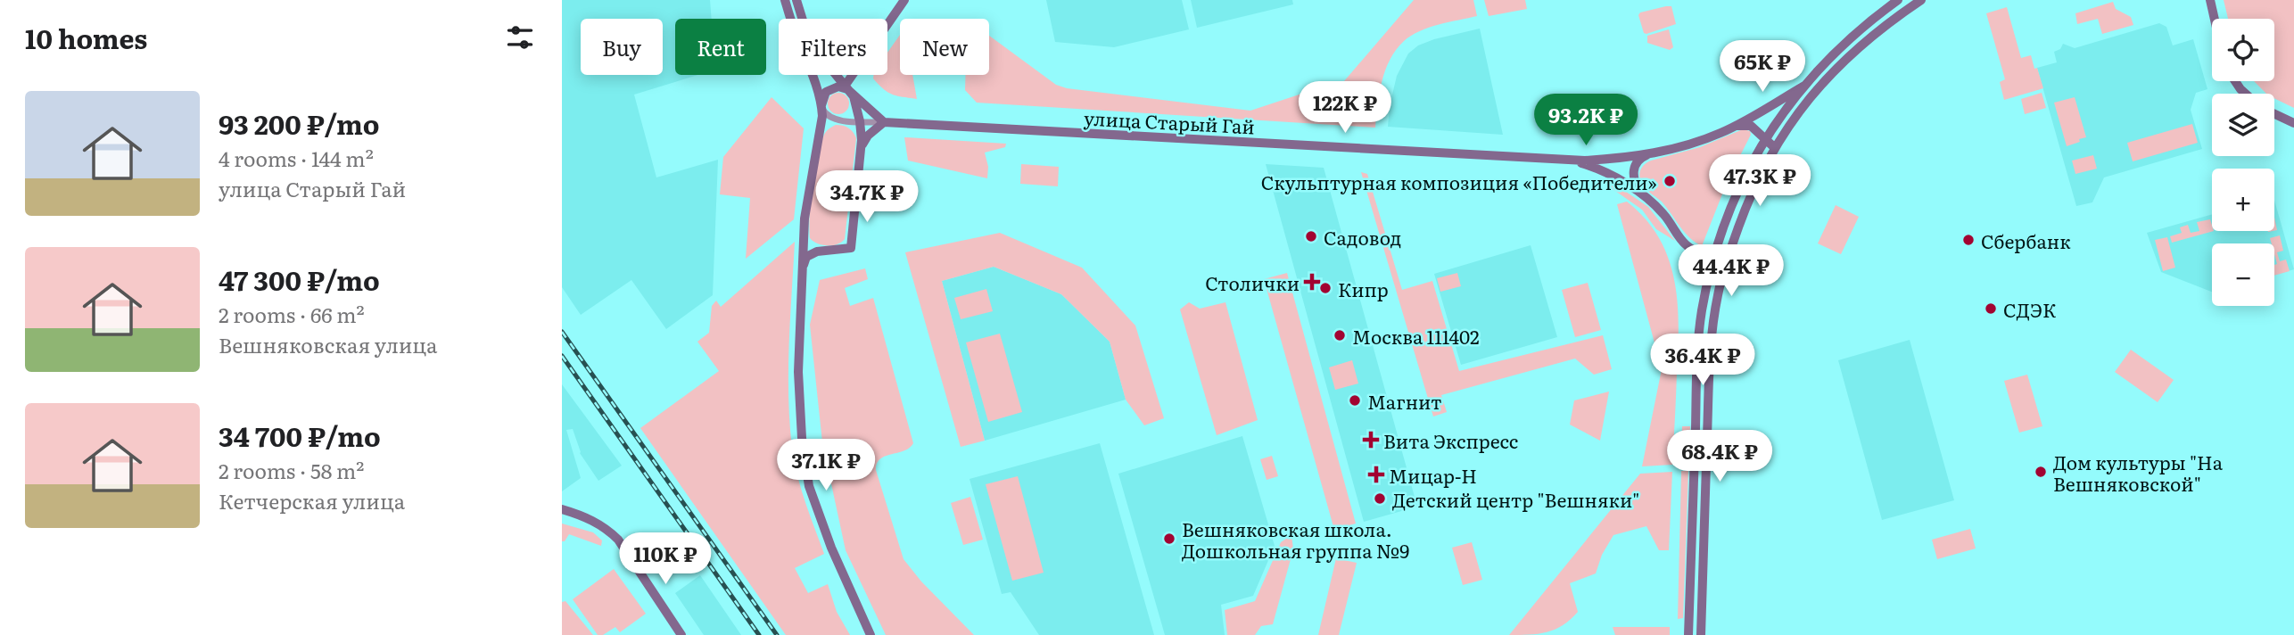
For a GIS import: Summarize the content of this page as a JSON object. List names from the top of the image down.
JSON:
{
  "streets": {
    "main road": ["улица Старый Гай"]
  },
  "places": {
    "other": [
      "Скульптурная композиция «Победители»",
      "Садовод",
      "Сбербанк",
      "Кипр",
      "СДЭК",
      "Москва 111402",
      "Магнит",
      "Дом культуры \"На Вешняковской\"",
      "Детский центр \"Вешняки\"",
      "Вешняковская школа. Дошкольная группа №9"
    ],
    "health": ["Столички", "Вита Экспресс", "Мицар-Н"]
  },
  "page": {
    "heading": "10 homes",
    "map_buttons": ["+", "−"],
    "chip": [
      "Buy",
      "Rent",
      "Filters",
      "New"
    ],
    "price": [
      "65K ₽",
      "122K ₽",
      "93.2K ₽",
      "47.3K ₽",
      "34.7K ₽",
      "44.4K ₽",
      "36.4K ₽",
      "68.4K ₽",
      "37.1K ₽",
      "110K ₽"
    ],
    "list": [
      {
        "name": "93 200 ₽/mo",
        "note": "4 rooms · 144 m² · улица Старый Гай"
      },
      {
        "name": "47 300 ₽/mo",
        "note": "2 rooms · 66 m² · Вешняковская улица"
      },
      {
        "name": "34 700 ₽/mo",
        "note": "2 rooms · 58 m² · Кетчерская улица"
      }
    ]
  }
}
